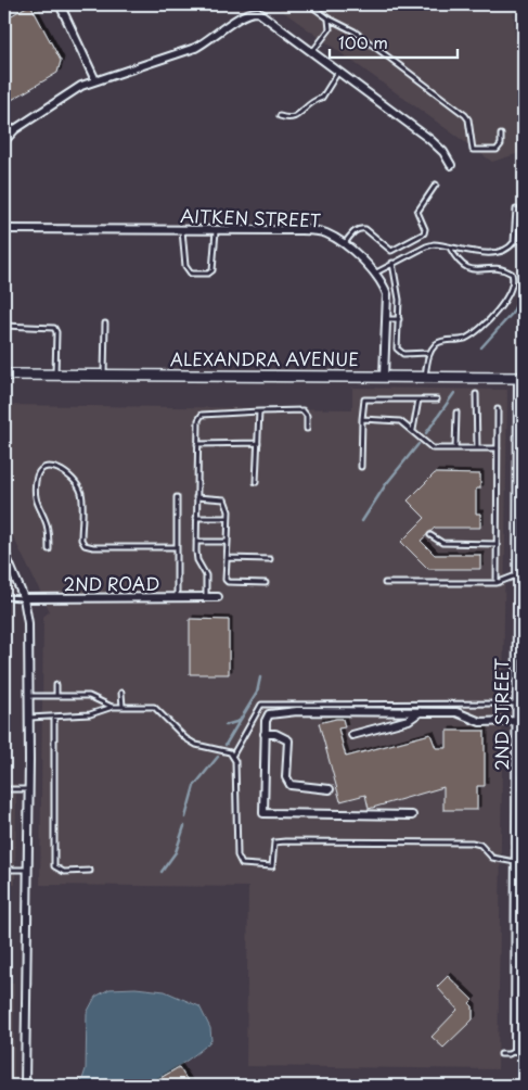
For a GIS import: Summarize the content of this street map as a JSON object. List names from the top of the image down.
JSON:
{
  "streets": {
    "main road": ["ALEXANDRA AVENUE"],
    "street": ["AITKEN STREET", "2ND ROAD", "2ND STREET"]
  },
  "crossings": [
    ["ALEXANDRA AVENUE", "2ND STREET"]
  ],
  "scale_bar": "100 m"
}
